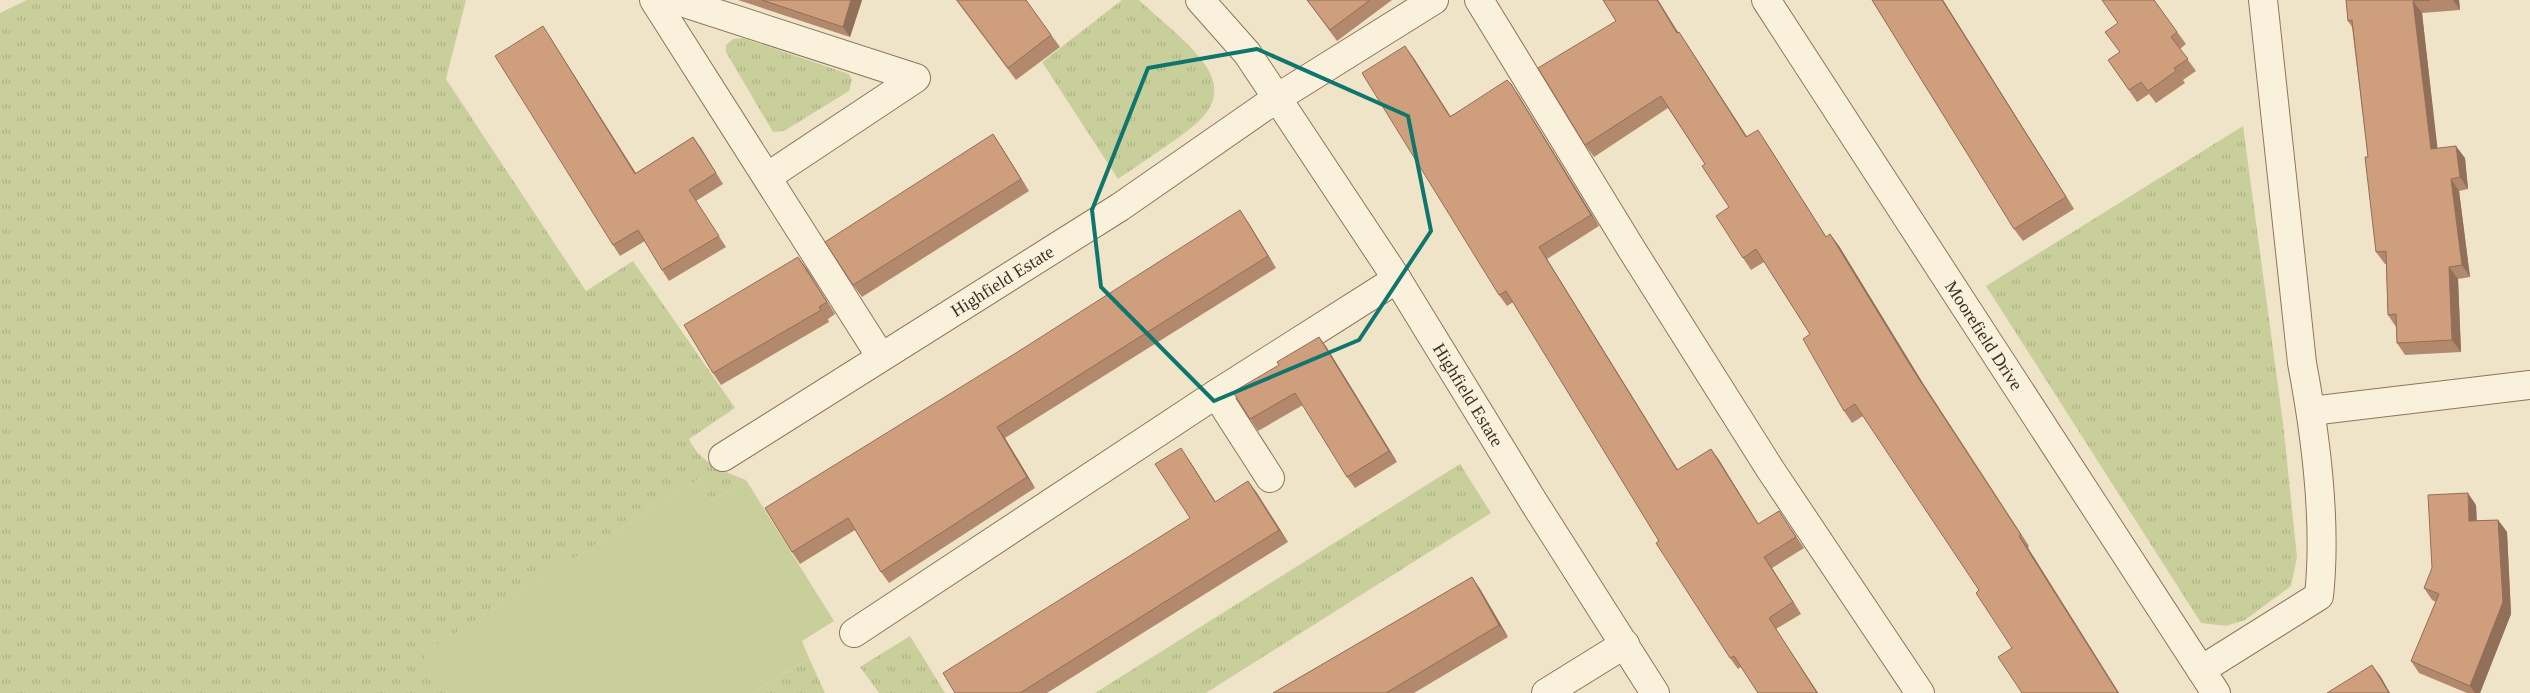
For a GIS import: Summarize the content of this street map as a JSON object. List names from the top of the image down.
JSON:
{
  "streets": {
    "street": ["Highfield Estate", "Moorefield Drive"]
  }
}
